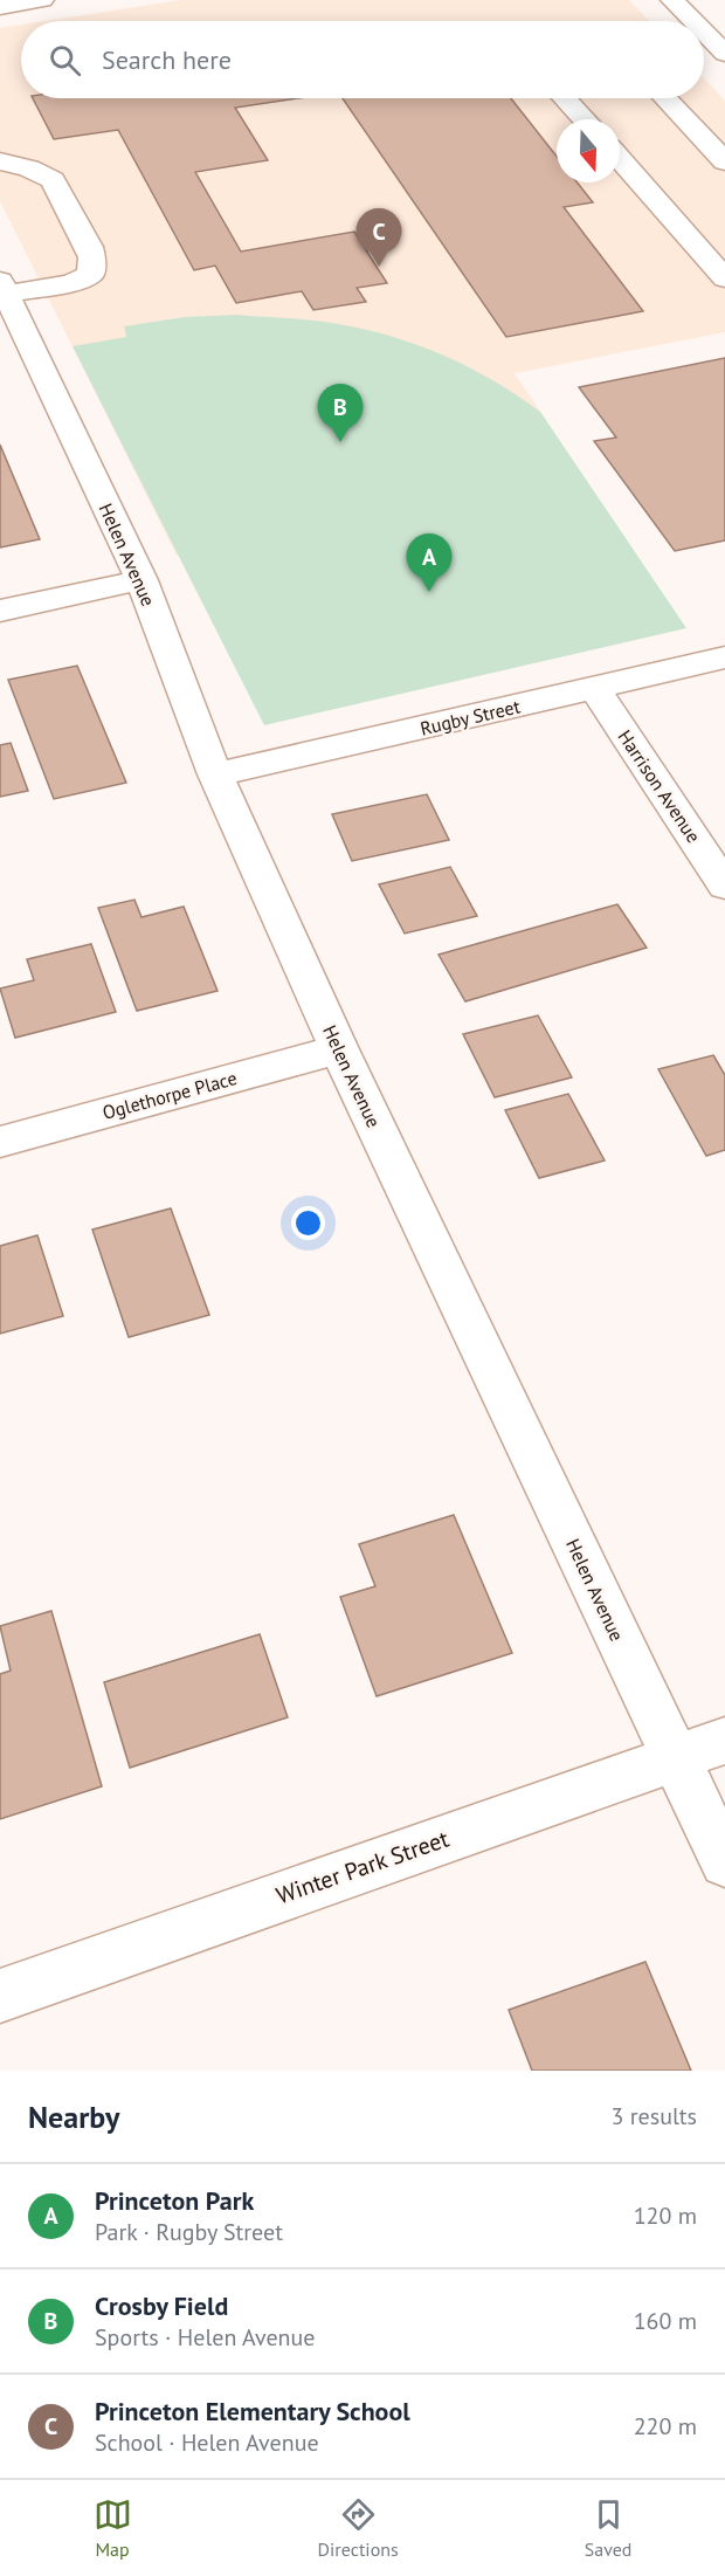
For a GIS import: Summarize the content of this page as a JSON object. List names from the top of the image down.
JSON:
{
  "streets": {
    "street": [
      "Helen Avenue",
      "Rugby Street",
      "Harrison Avenue",
      "Oglethorpe Place",
      "Winter Park Street"
    ]
  },
  "crossings": [
    ["Helen Avenue", "Rugby Street"],
    ["Helen Avenue", "Oglethorpe Place"],
    ["Helen Avenue", "Winter Park Street"],
    ["Rugby Street", "Harrison Avenue"]
  ],
  "north": "bottom",
  "page": {
    "search": "Search here",
    "pins": ["C", "B", "A"],
    "heading": ["Nearby", "3 results"],
    "list": [
      {
        "mark": "A",
        "name": "Princeton Park",
        "note": "Park · Rugby Street",
        "value": "120 m"
      },
      {
        "mark": "B",
        "name": "Crosby Field",
        "note": "Sports · Helen Avenue",
        "value": "160 m"
      },
      {
        "mark": "C",
        "name": "Princeton Elementary School",
        "note": "School · Helen Avenue",
        "value": "220 m"
      }
    ],
    "nav": ["Map", "Directions", "Saved"]
  }
}
